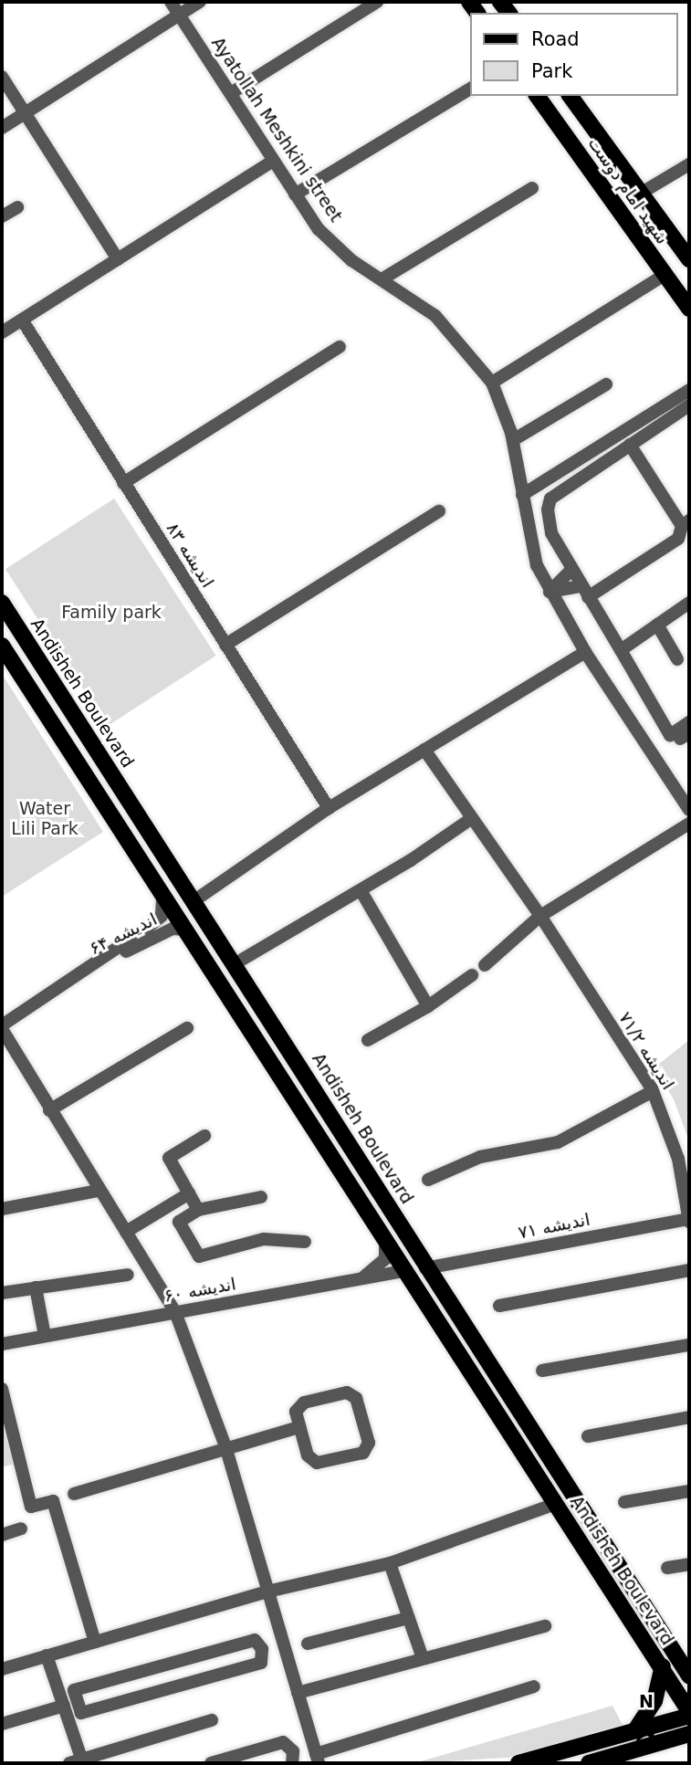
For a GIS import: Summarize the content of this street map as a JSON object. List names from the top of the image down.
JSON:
{
  "streets": {
    "main road": ["شهید امام دوست", "Andisheh Boulevard"],
    "street": [
      "Ayatollah Meshkini street",
      "اندیشه ۸۳",
      "اندیشه ۶۴",
      "اندیشه ۷۱/۲",
      "اندیشه ۷۱",
      "اندیشه ۶۰"
    ]
  },
  "crossings": [
    ["Andisheh Boulevard", "اندیشه ۶۴"],
    ["Andisheh Boulevard", "اندیشه ۷۱"],
    ["Andisheh Boulevard", "اندیشه ۶۰"],
    ["اندیشه ۷۱/۲", "اندیشه ۷۱"]
  ],
  "parks": ["Family park", "Water Lili Park"],
  "legend": ["Road", "Park"],
  "north": "top"
}
